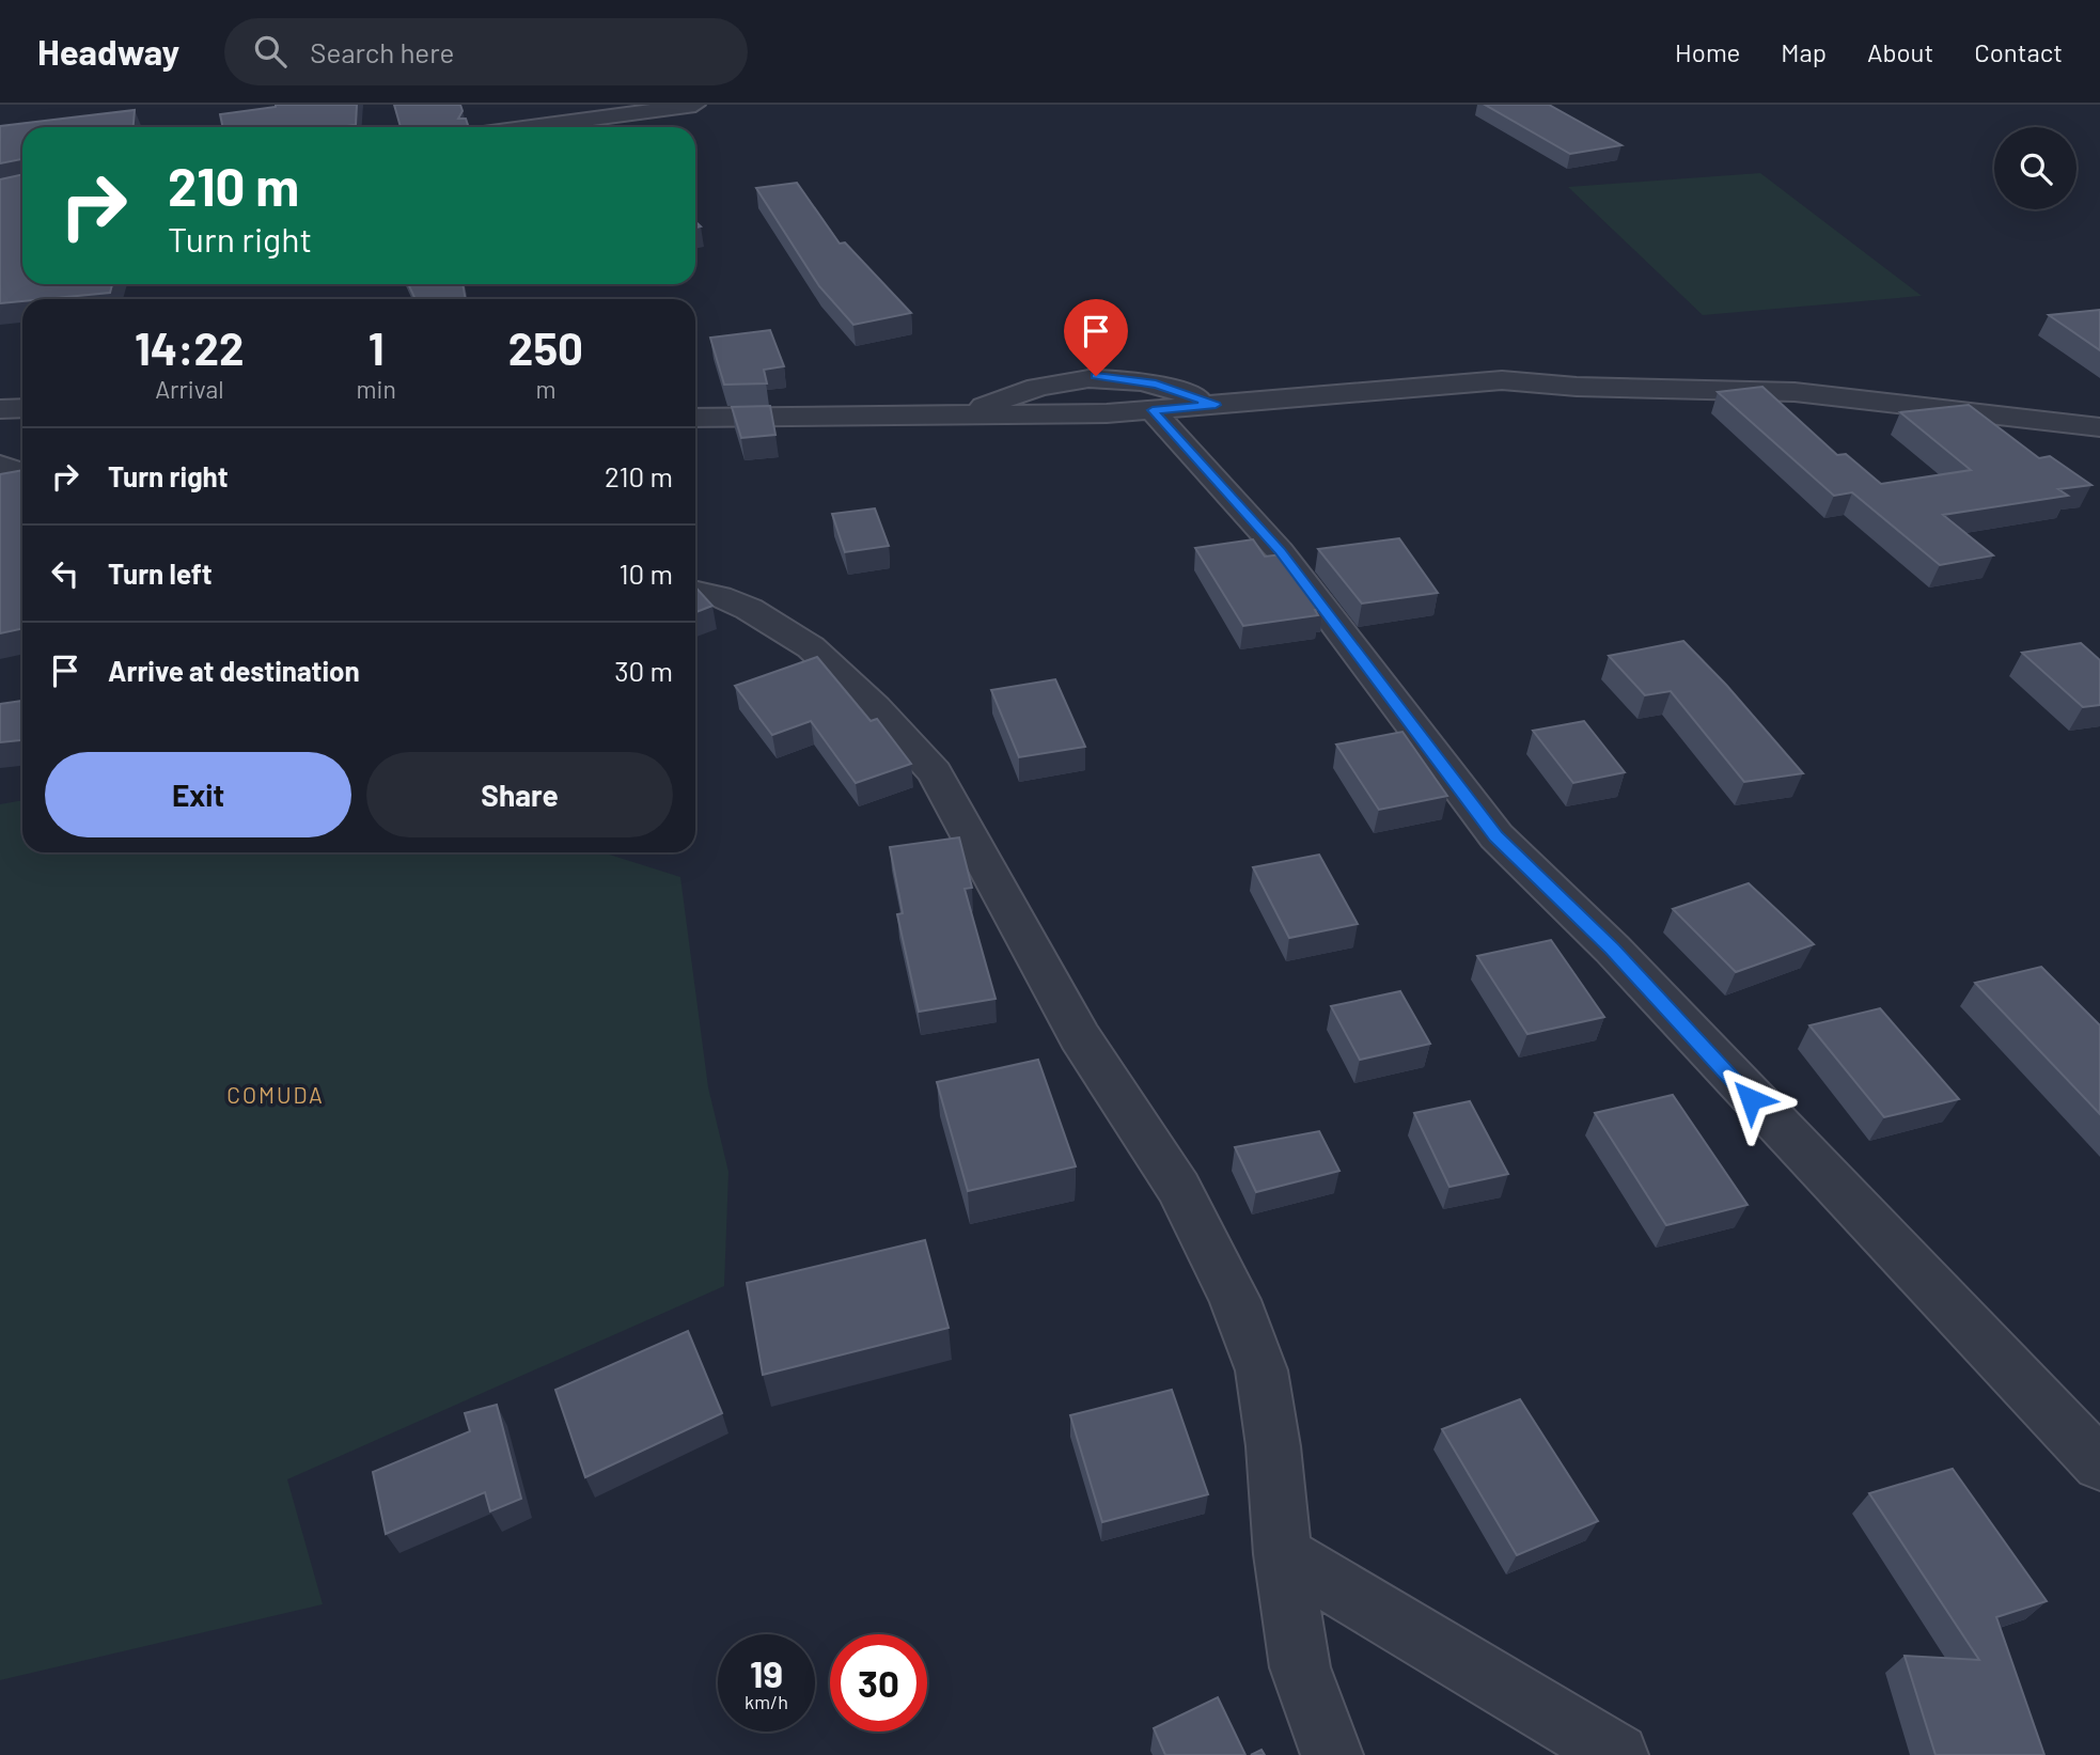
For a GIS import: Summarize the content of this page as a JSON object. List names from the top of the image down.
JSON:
{
  "districts": ["COMUDA"],
  "page": {
    "header": "Headway",
    "search": "Search here",
    "nav": [
      "Home",
      "Map",
      "About",
      "Contact"
    ],
    "turn": ["210 m", "Turn right"],
    "eta": [
      "14:22",
      "Arrival",
      "1",
      "min",
      "250",
      "m"
    ],
    "list": [
      {
        "name": "Turn right",
        "value": "210 m"
      },
      {
        "name": "Turn left",
        "value": "10 m"
      },
      {
        "name": "Arrive at destination",
        "value": "30 m"
      }
    ],
    "buttons": ["Exit", "Share"],
    "speed": "19 km/h",
    "limit": "30"
  }
}
